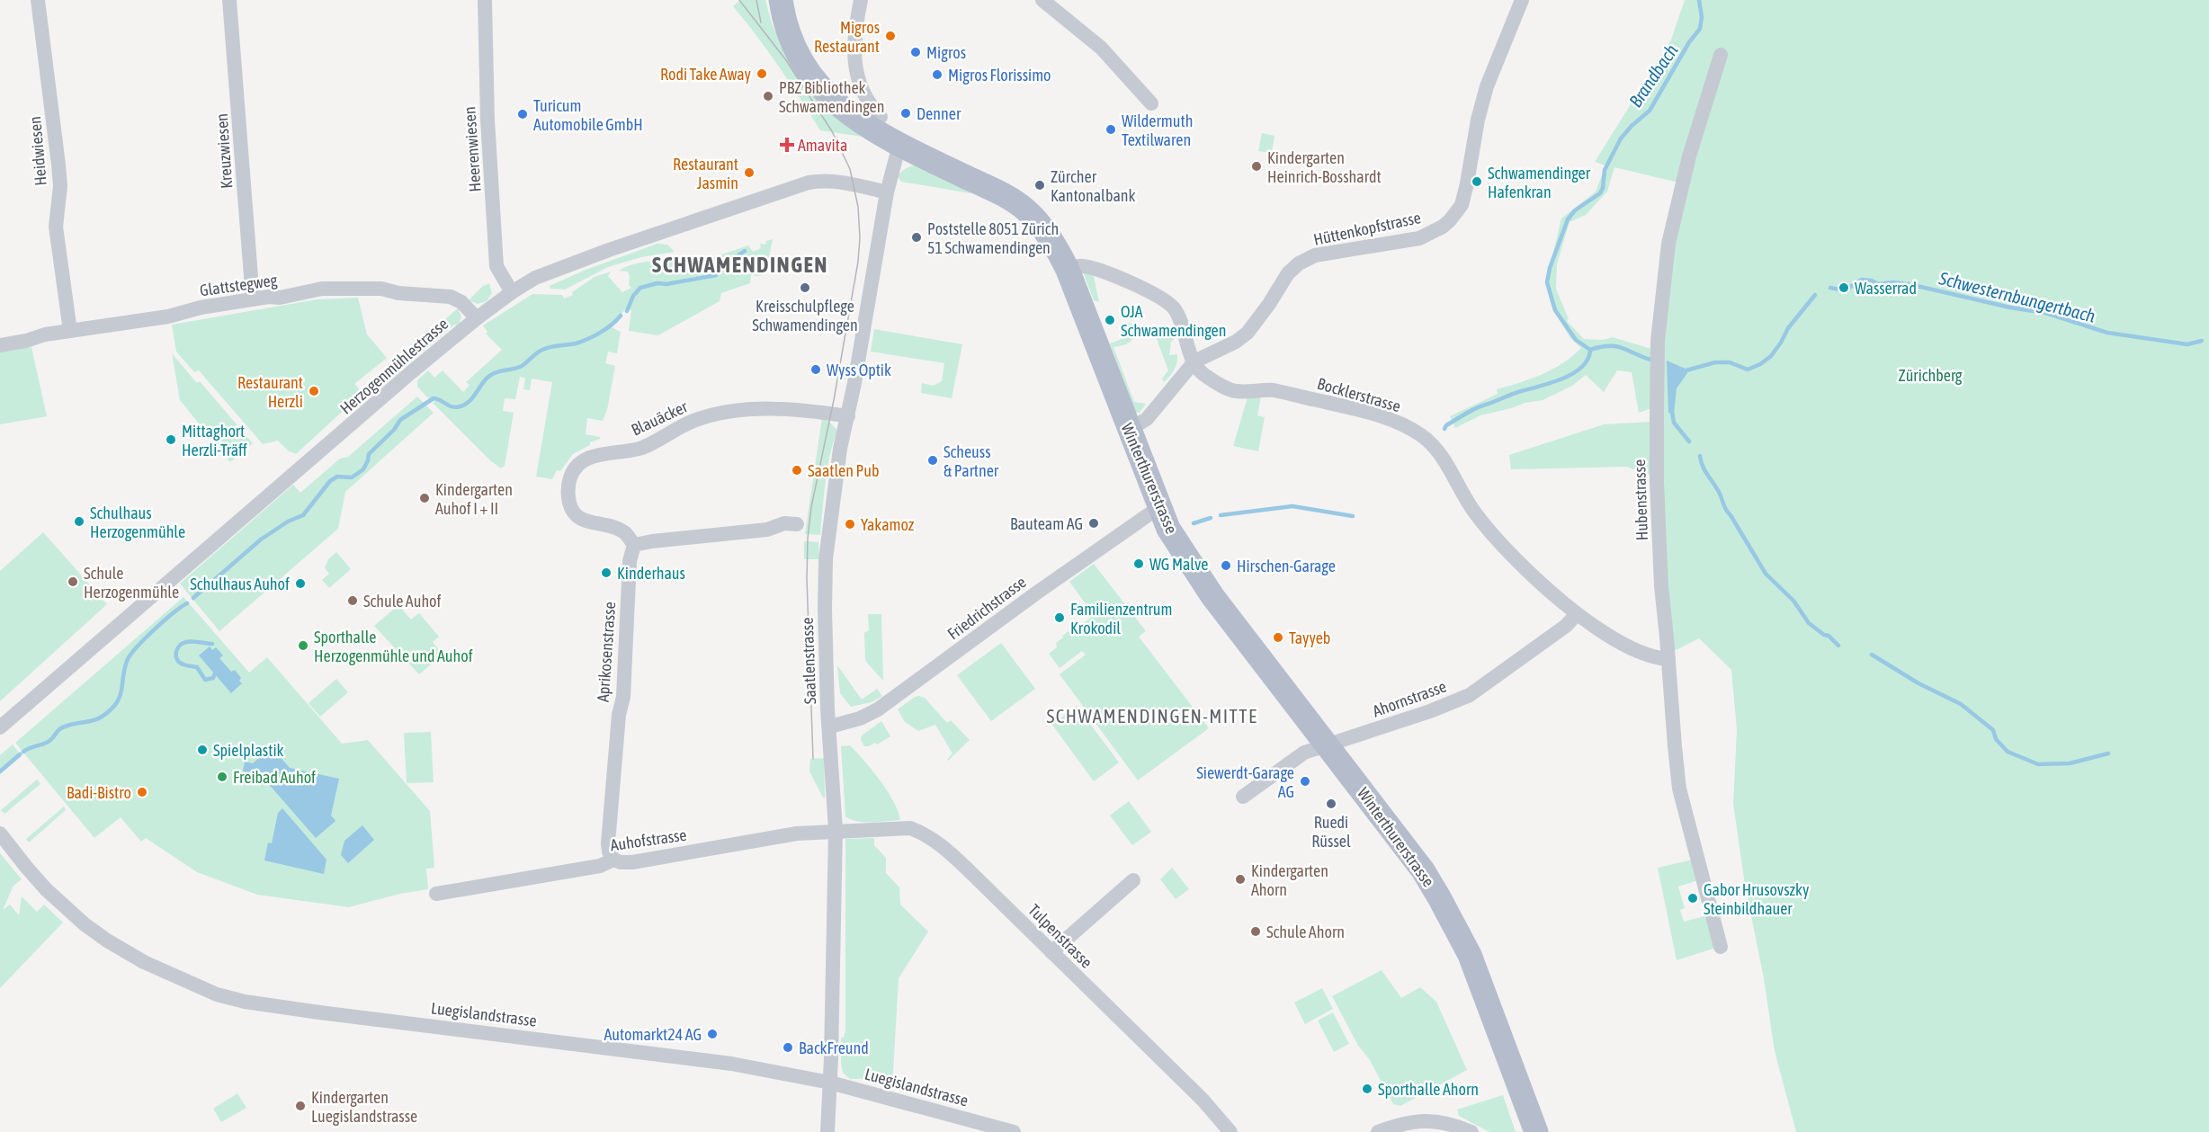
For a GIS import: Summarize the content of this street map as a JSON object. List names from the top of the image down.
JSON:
{
  "streets": {
    "main road": ["Winterthurerstrasse"],
    "street": [
      "Heerenwiesen",
      "Heidwiesen",
      "Kreuzwiesen",
      "Hüttenkopfstrasse",
      "Glattstegweg",
      "Herzogenmühlestrasse",
      "Bocklerstrasse",
      "Blauäcker",
      "Hubenstrasse",
      "Friedrichstrasse",
      "Aprikosenstrasse",
      "Saatlenstrasse",
      "Ahornstrasse",
      "Auhofstrasse",
      "Tulpenstrasse",
      "Luegislandstrasse"
    ]
  },
  "crossings": [
    ["Heerenwiesen", "Herzogenmühlestrasse"],
    ["Heidwiesen", "Glattstegweg"],
    ["Kreuzwiesen", "Glattstegweg"],
    ["Hüttenkopfstrasse", "Bocklerstrasse"],
    ["Hüttenkopfstrasse", "Winterthurerstrasse"],
    ["Glattstegweg", "Herzogenmühlestrasse"],
    ["Herzogenmühlestrasse", "Saatlenstrasse"],
    ["Bocklerstrasse", "Winterthurerstrasse"],
    ["Bocklerstrasse", "Hubenstrasse"],
    ["Bocklerstrasse", "Ahornstrasse"],
    ["Blauäcker", "Aprikosenstrasse"],
    ["Blauäcker", "Saatlenstrasse"],
    ["Winterthurerstrasse", "Friedrichstrasse"],
    ["Winterthurerstrasse", "Saatlenstrasse"],
    ["Winterthurerstrasse", "Ahornstrasse"],
    ["Friedrichstrasse", "Saatlenstrasse"],
    ["Aprikosenstrasse", "Auhofstrasse"],
    ["Saatlenstrasse", "Auhofstrasse"],
    ["Saatlenstrasse", "Tulpenstrasse"],
    ["Saatlenstrasse", "Luegislandstrasse"],
    ["Auhofstrasse", "Tulpenstrasse"]
  ],
  "districts": ["SCHWAMENDINGEN", "SCHWAMENDINGEN-MITTE"],
  "water": ["Brandbach", "Schwesternbungertbach"],
  "parks": ["Zürichberg"],
  "places": {
    "other": [
      "Migros Restaurant",
      "Migros",
      "Rodi Take Away",
      "Migros Florissimo",
      "PBZ Bibliothek Schwamendingen",
      "Denner",
      "Turicum Automobile GmbH",
      "Wildermuth Textilwaren",
      "Kindergarten Heinrich-Bosshardt",
      "Restaurant Jasmin",
      "Schwamendinger Hafenkran",
      "Zürcher Kantonalbank",
      "Poststelle 8051 Zürich 51 Schwamendingen",
      "Kreisschulpflege Schwamendingen",
      "Wasserrad",
      "OJA Schwamendingen",
      "Wyss Optik",
      "Restaurant Herzli",
      "Mittaghort Herzli-Träff",
      "Scheuss & Partner",
      "Saatlen Pub",
      "Kindergarten Auhof I + II",
      "Schulhaus Herzogenmühle",
      "Bauteam AG",
      "Yakamoz",
      "WG Malve",
      "Hirschen-Garage",
      "Kinderhaus",
      "Schule Herzogenmühle",
      "Schulhaus Auhof",
      "Schule Auhof",
      "Familienzentrum Krokodil",
      "Tayyeb",
      "Sporthalle Herzogenmühle und Auhof",
      "Spielplastik",
      "Freibad Auhof",
      "Siewerdt-Garage AG",
      "Badi-Bistro",
      "Ruedi Rüssel",
      "Kindergarten Ahorn",
      "Gabor Hrusovszky Steinbildhauer",
      "Schule Ahorn",
      "Automarkt24 AG",
      "BackFreund",
      "Sporthalle Ahorn",
      "Kindergarten Luegislandstrasse"
    ],
    "health": ["Amavita"]
  }
}
